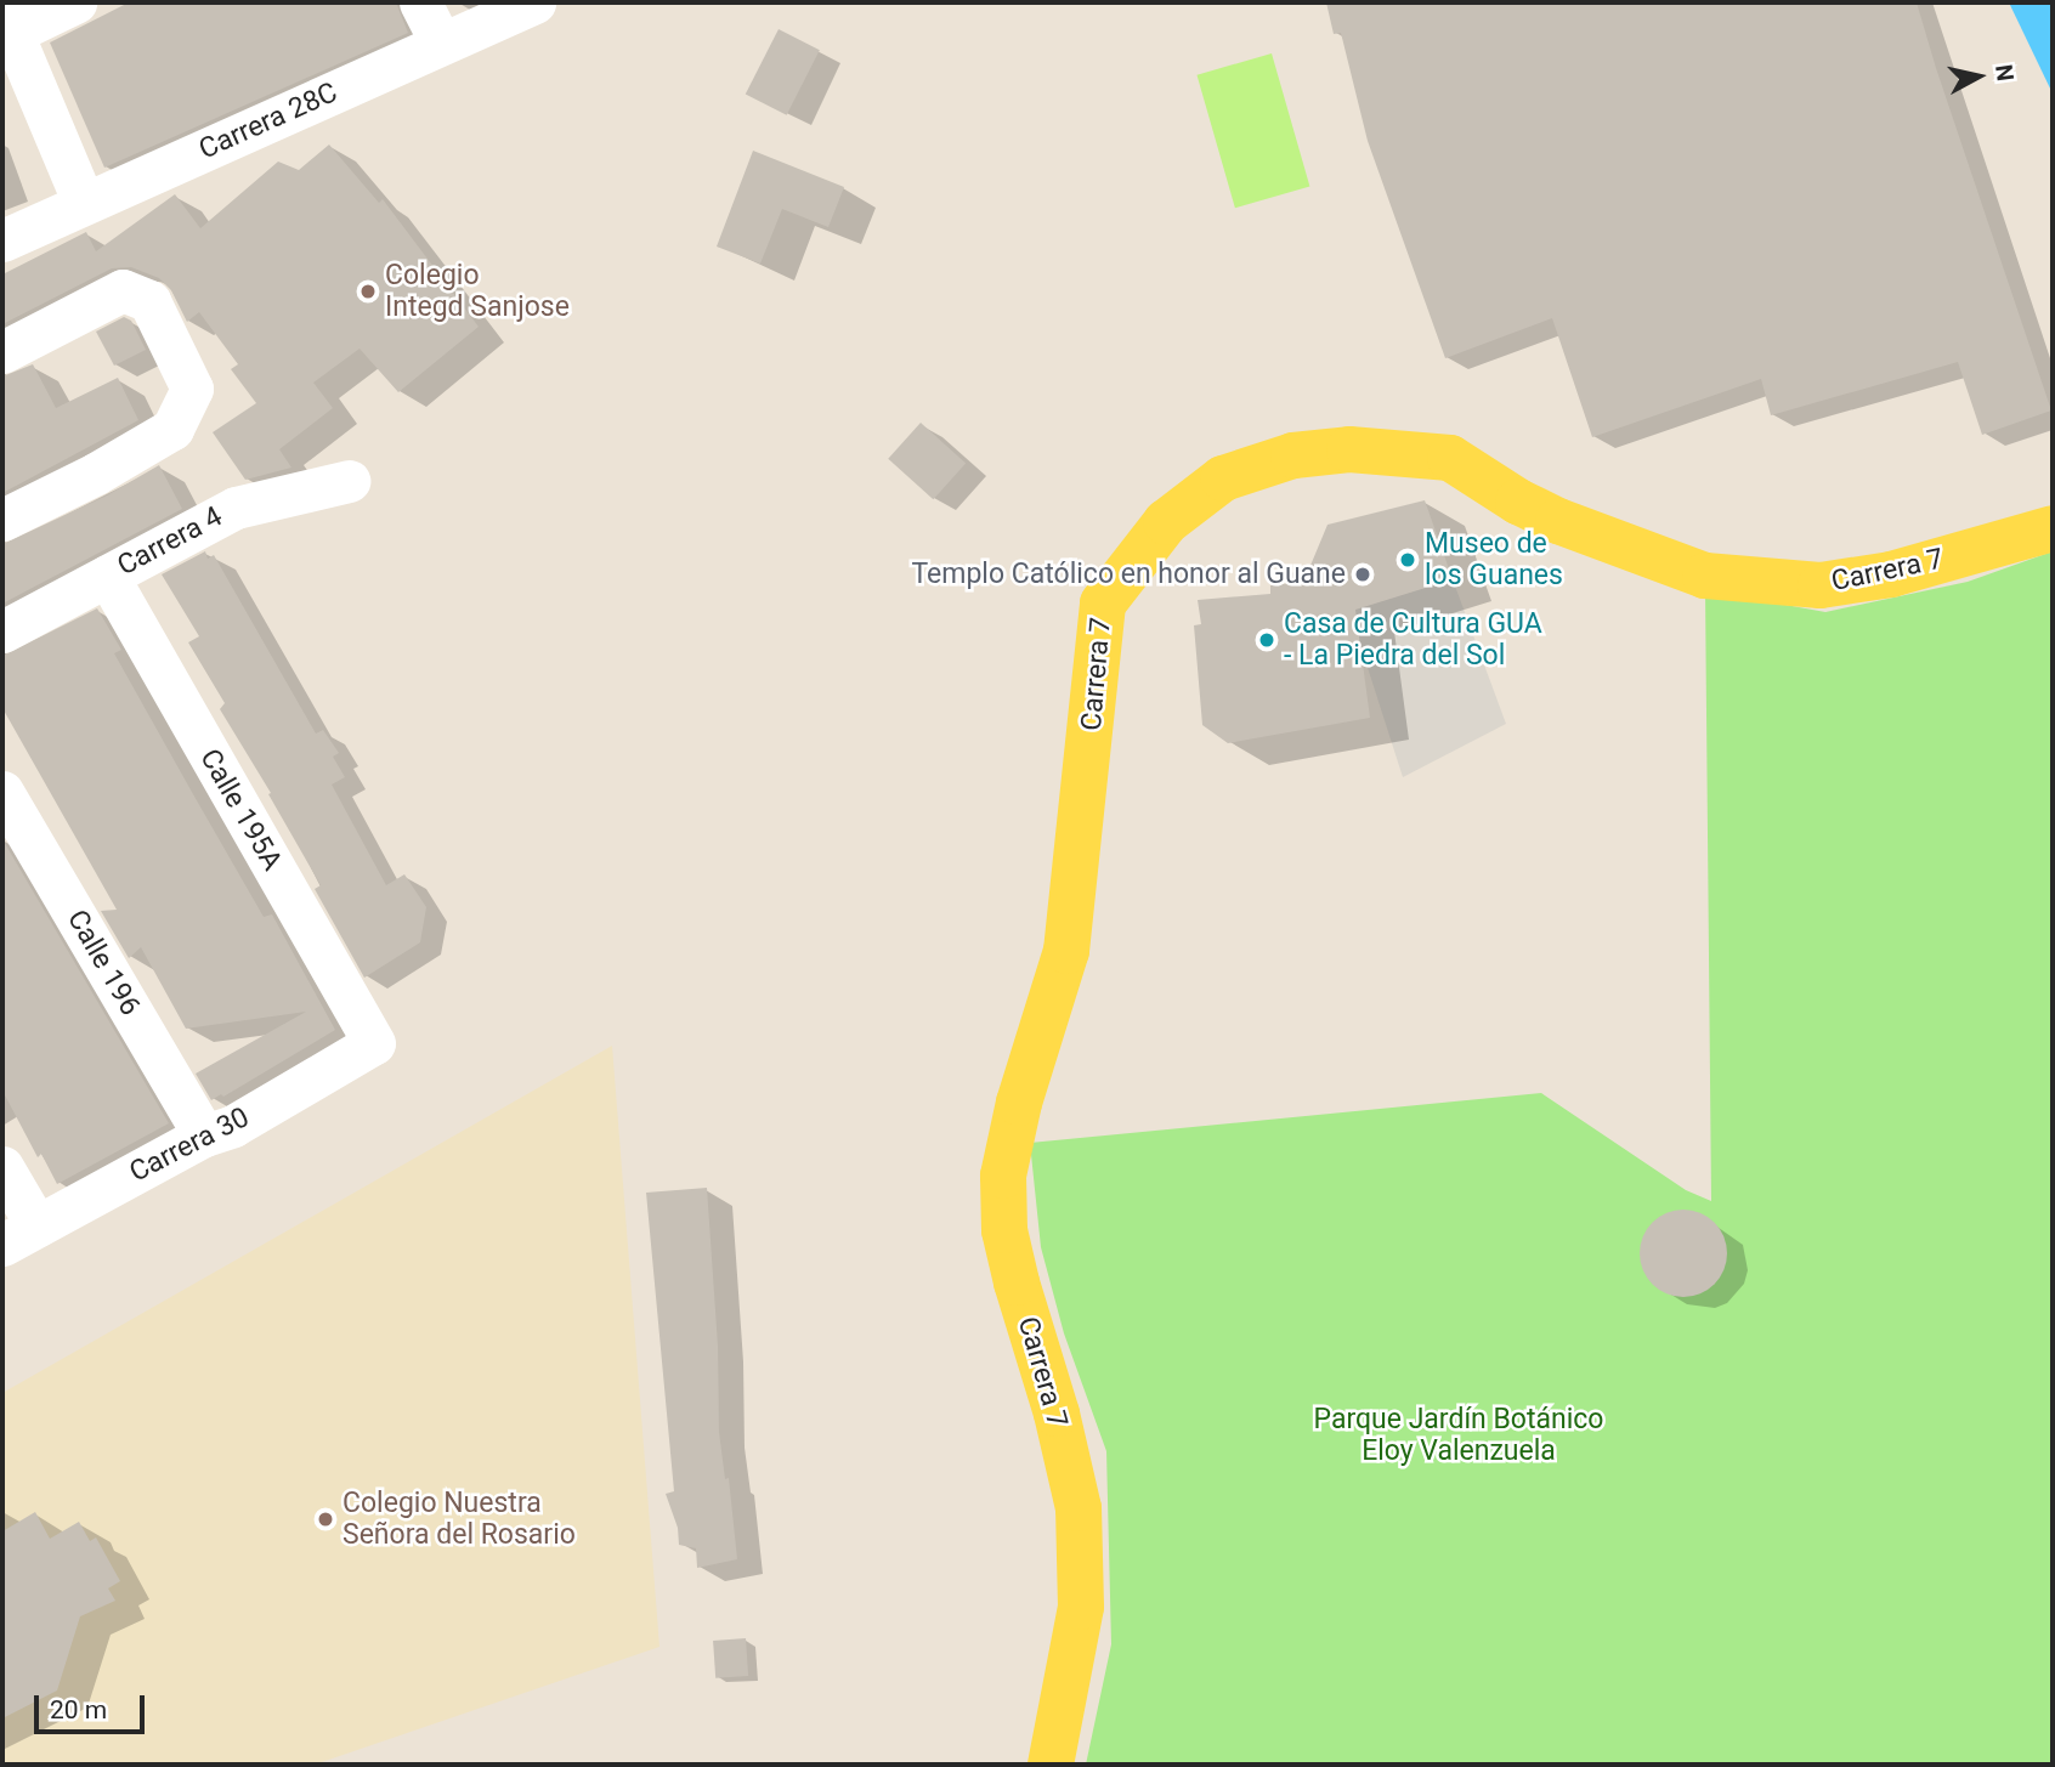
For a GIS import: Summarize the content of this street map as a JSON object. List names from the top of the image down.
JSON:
{
  "streets": {
    "main road": ["Carrera 7"],
    "street": [
      "Carrera 28C",
      "Carrera 4",
      "Calle 195A",
      "Calle 196",
      "Carrera 30"
    ]
  },
  "crossings": [
    ["Carrera 4", "Calle 195A"],
    ["Calle 195A", "Carrera 30"],
    ["Calle 196", "Carrera 30"]
  ],
  "parks": ["Parque Jardín Botánico Eloy Valenzuela"],
  "places": [
    "Colegio Integd Sanjose",
    "Museo de los Guanes",
    "Templo Católico en honor al Guane",
    "Casa de Cultura GUA - La Piedra del Sol",
    "Colegio Nuestra Señora del Rosario"
  ],
  "scale_bar": "20 m",
  "north": "right"
}
